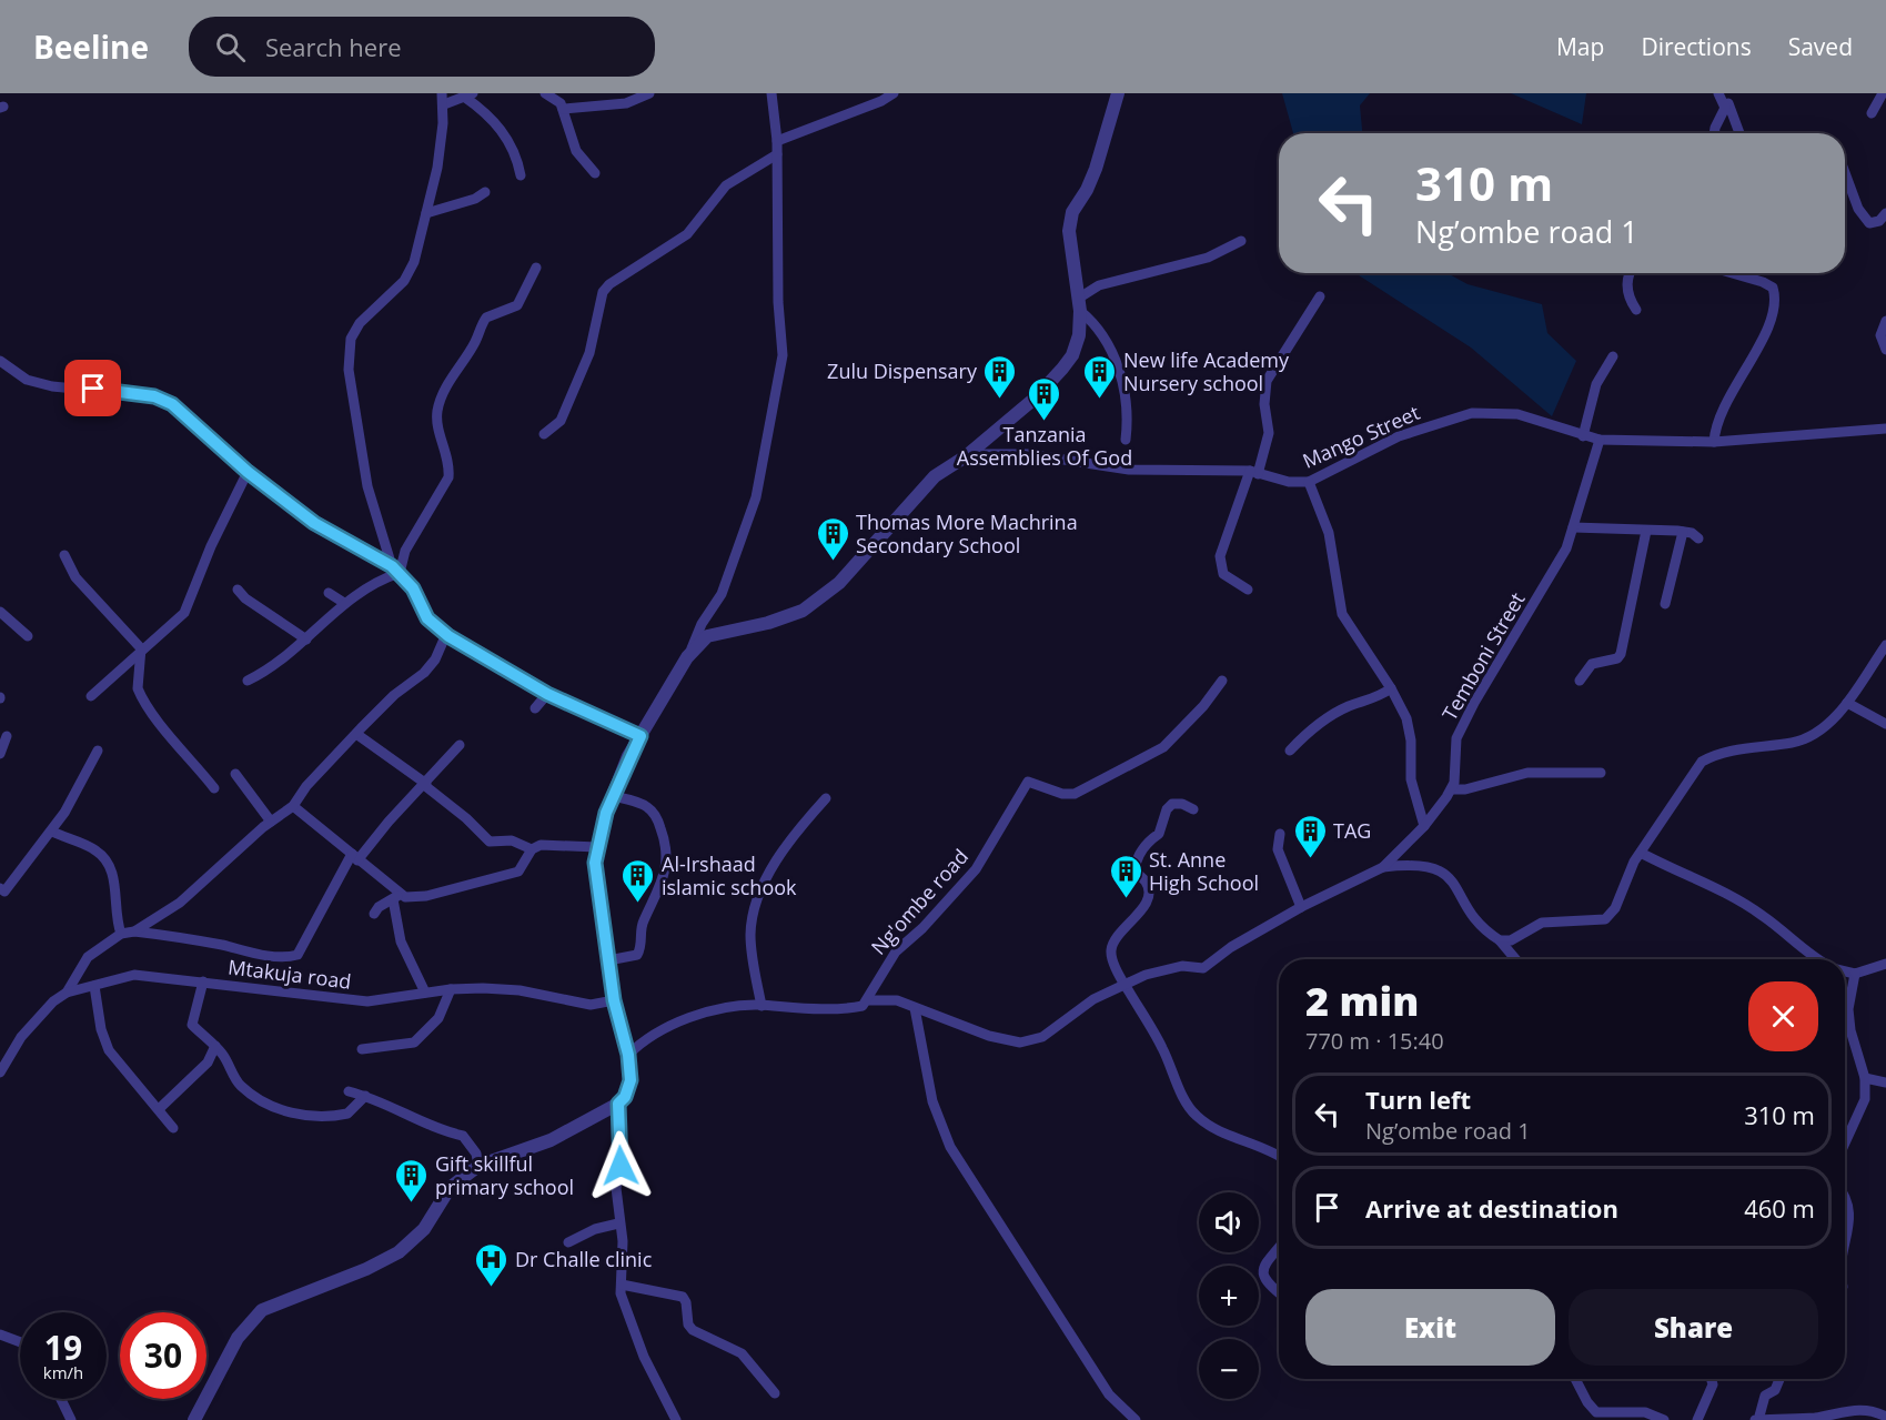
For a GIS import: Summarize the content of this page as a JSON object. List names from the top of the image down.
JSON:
{
  "streets": {
    "street": [
      "Mango Street",
      "Temboni Street",
      "Ng'ombe road",
      "Mtakuja road"
    ]
  },
  "crossings": [
    ["Mango Street", "Temboni Street"]
  ],
  "places": {
    "building": [
      "Zulu Dispensary",
      "New life Academy Nursery school",
      "Tanzania Assemblies Of God",
      "Thomas More Machrina Secondary School",
      "TAG",
      "St. Anne High School",
      "Al-Irshaad islamic schook",
      "Gift skillful primary school"
    ],
    "hospital": ["Dr Challe clinic"]
  },
  "page": {
    "header": "Beeline",
    "search": "Search here",
    "nav": ["Map", "Directions", "Saved"],
    "turn": ["310 m", "Ng’ombe road 1"],
    "heading": ["2 min", "770 m · 15:40"],
    "list": [
      {
        "name": "Turn left",
        "note": "Ng’ombe road 1",
        "value": "310 m"
      },
      {
        "name": "Arrive at destination",
        "value": "460 m"
      }
    ],
    "map_buttons": ["+", "−"],
    "buttons": ["Exit", "Share"],
    "speed": "19 km/h",
    "limit": "30"
  }
}
